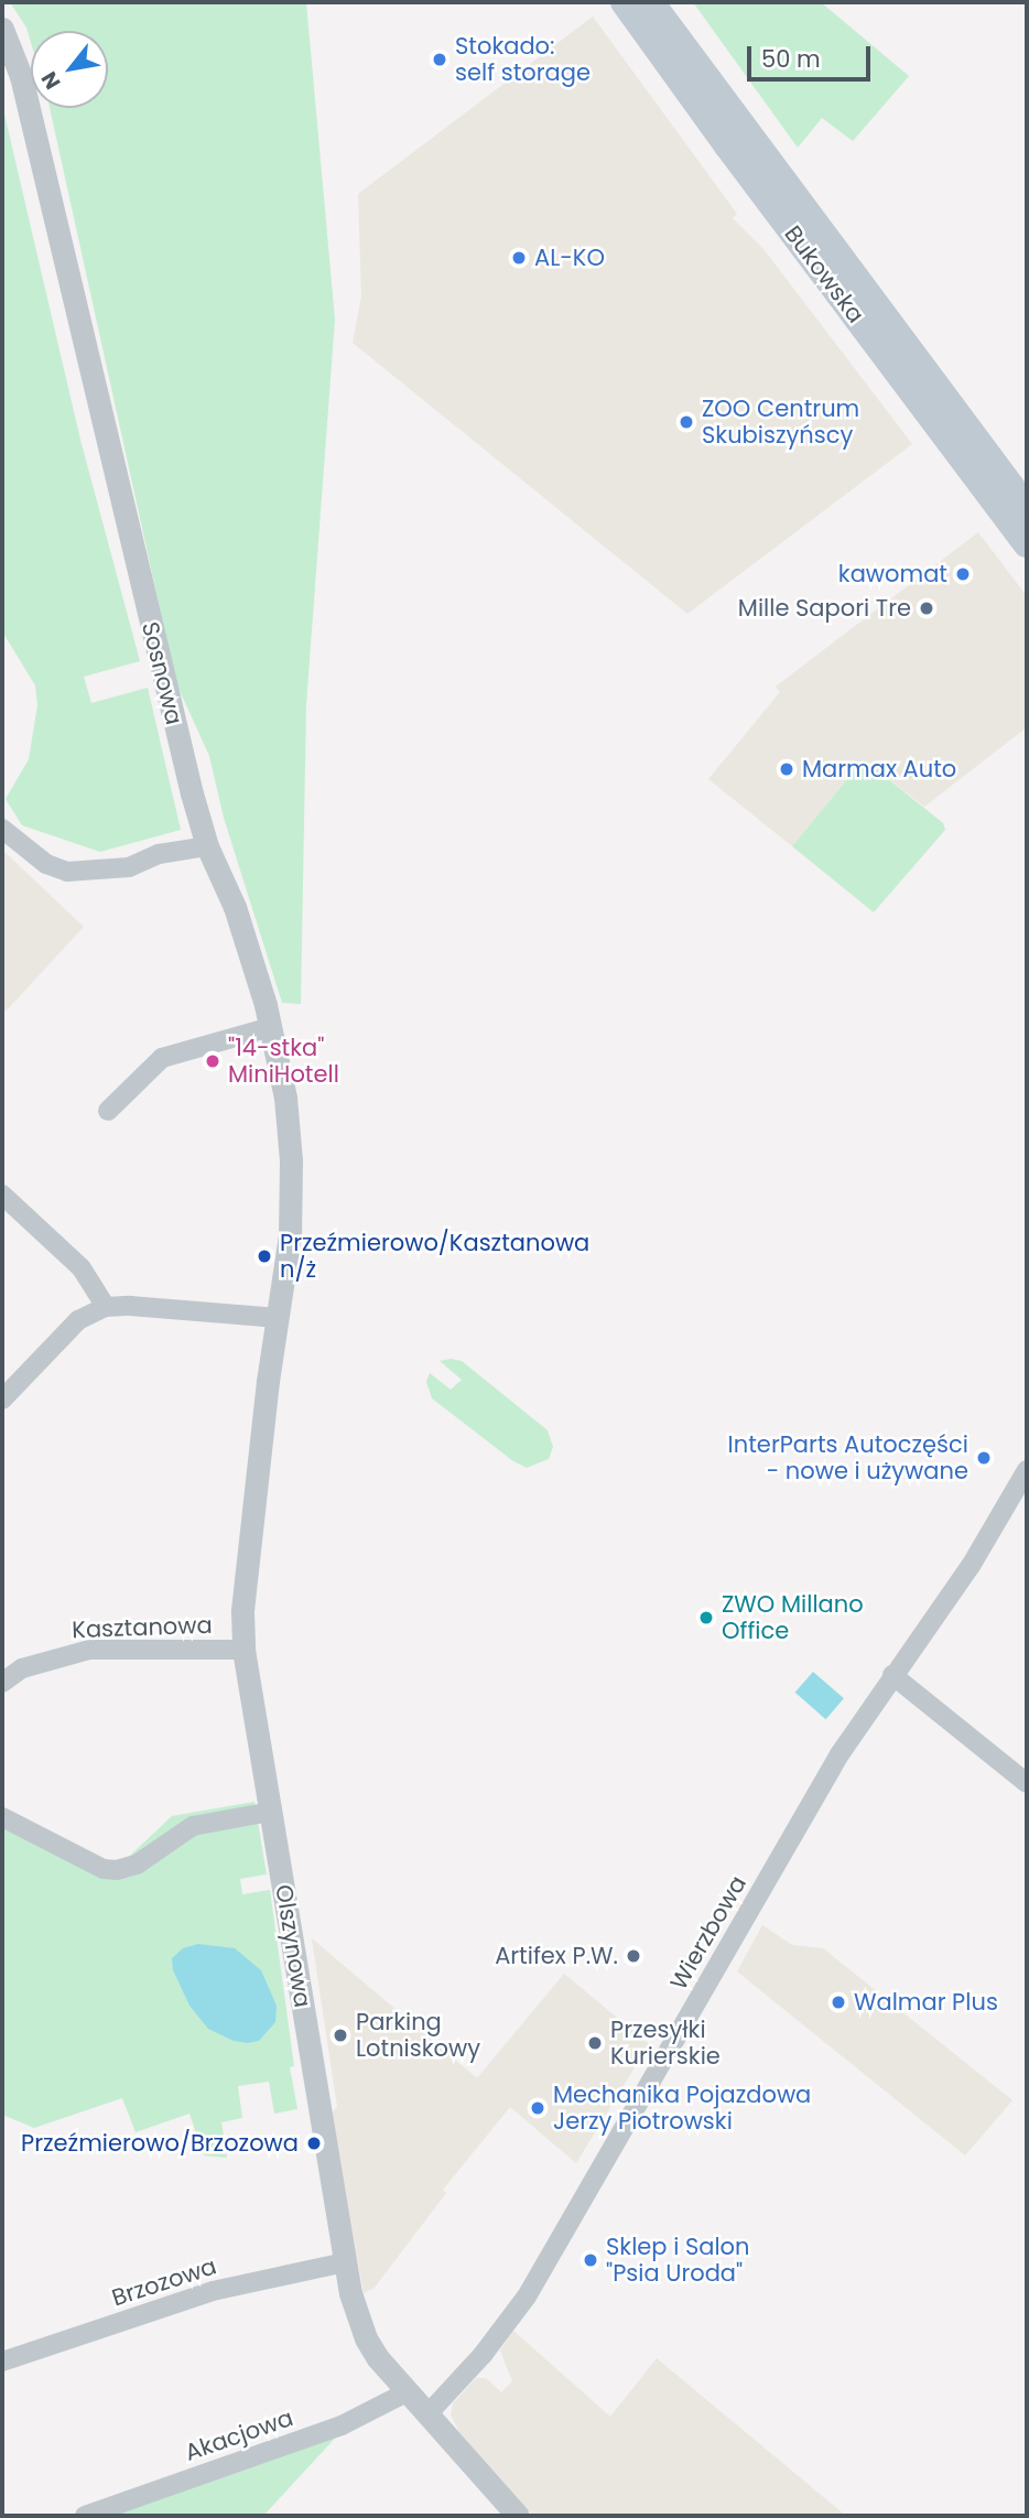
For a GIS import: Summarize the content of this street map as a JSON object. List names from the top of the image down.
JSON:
{
  "streets": {
    "main road": ["Bukowska"],
    "street": [
      "Sosnowa",
      "Kasztanowa",
      "Wierzbowa",
      "Olszynowa",
      "Brzozowa",
      "Akacjowa"
    ]
  },
  "crossings": [
    ["Sosnowa", "Olszynowa"],
    ["Kasztanowa", "Olszynowa"],
    ["Wierzbowa", "Olszynowa"],
    ["Olszynowa", "Brzozowa"],
    ["Olszynowa", "Akacjowa"]
  ],
  "places": [
    "Stokado: self storage",
    "AL-KO",
    "ZOO Centrum Skubiszyńscy",
    "kawomat",
    "Mille Sapori Tre",
    "Marmax Auto",
    "\"14-stka\" MiniHotell",
    "Przeźmierowo/Kasztanowa n/ż",
    "InterParts Autoczęści - nowe i używane",
    "ZWO Millano Office",
    "Artifex P.W.",
    "Walmar Plus",
    "Parking Lotniskowy",
    "Przesyłki Kurierskie",
    "Mechanika Pojazdowa Jerzy Piotrowski",
    "Przeźmierowo/Brzozowa",
    "Sklep i Salon \"Psia Uroda\""
  ],
  "scale_bar": "50 m",
  "north": "bottom left"
}
